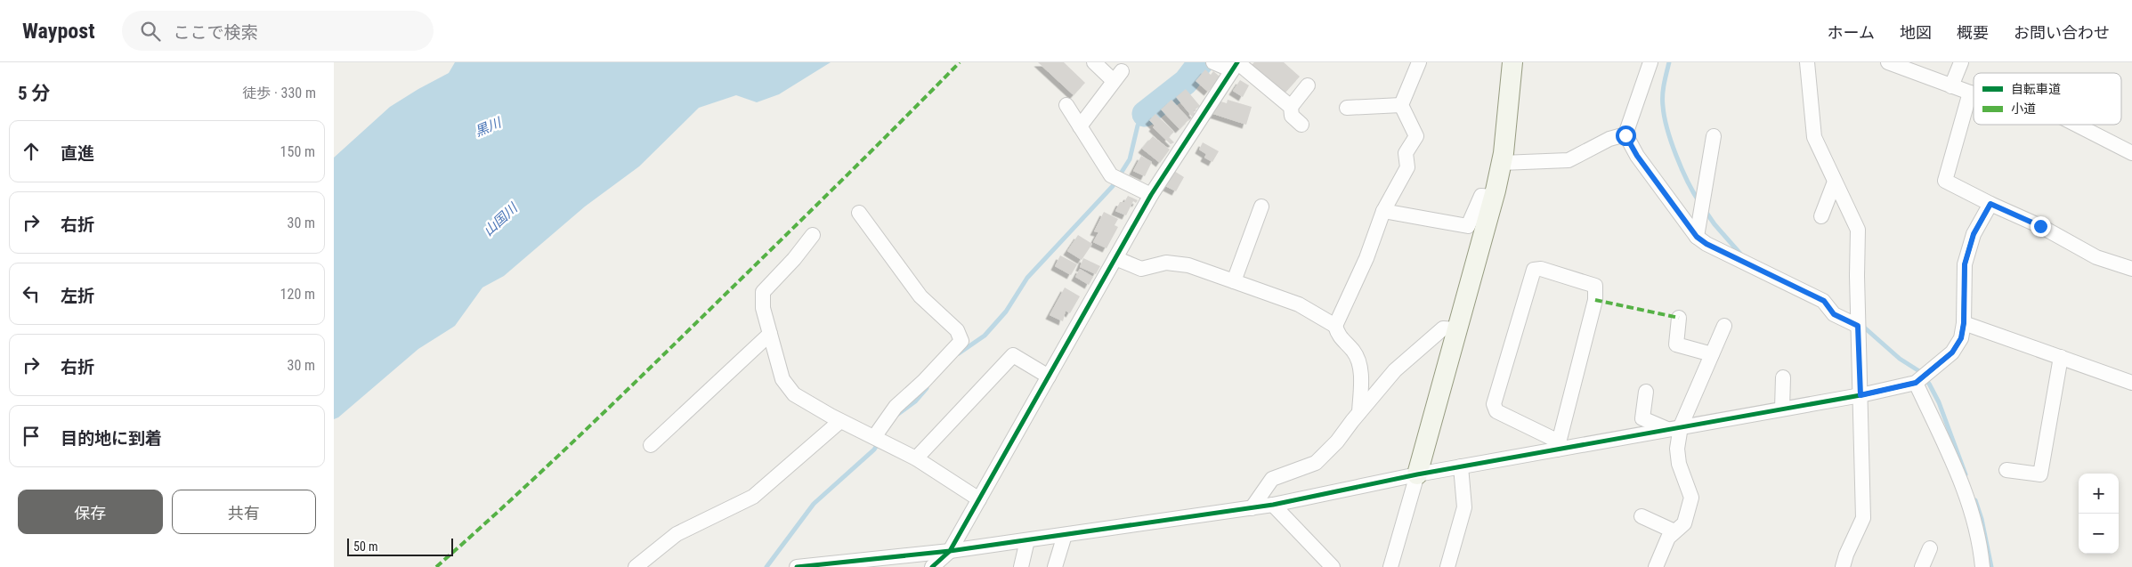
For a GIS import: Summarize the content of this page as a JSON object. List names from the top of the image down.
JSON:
{
  "water": ["黒川", "山国川"],
  "legend": ["自転車道", "小道"],
  "scale_bar": "50 m",
  "page": {
    "header": "Waypost",
    "search": "ここで検索",
    "nav": [
      "ホーム",
      "地図",
      "概要",
      "お問い合わせ"
    ],
    "heading": ["5 分", "徒歩 · 330 m"],
    "list": [
      ["直進", "150 m"],
      ["右折", "30 m"],
      ["左折", "120 m"],
      ["右折", "30 m"],
      "目的地に到着"
    ],
    "map_buttons": ["+", "−"],
    "buttons": ["保存", "共有"],
    "scale": "50 m"
  }
}
